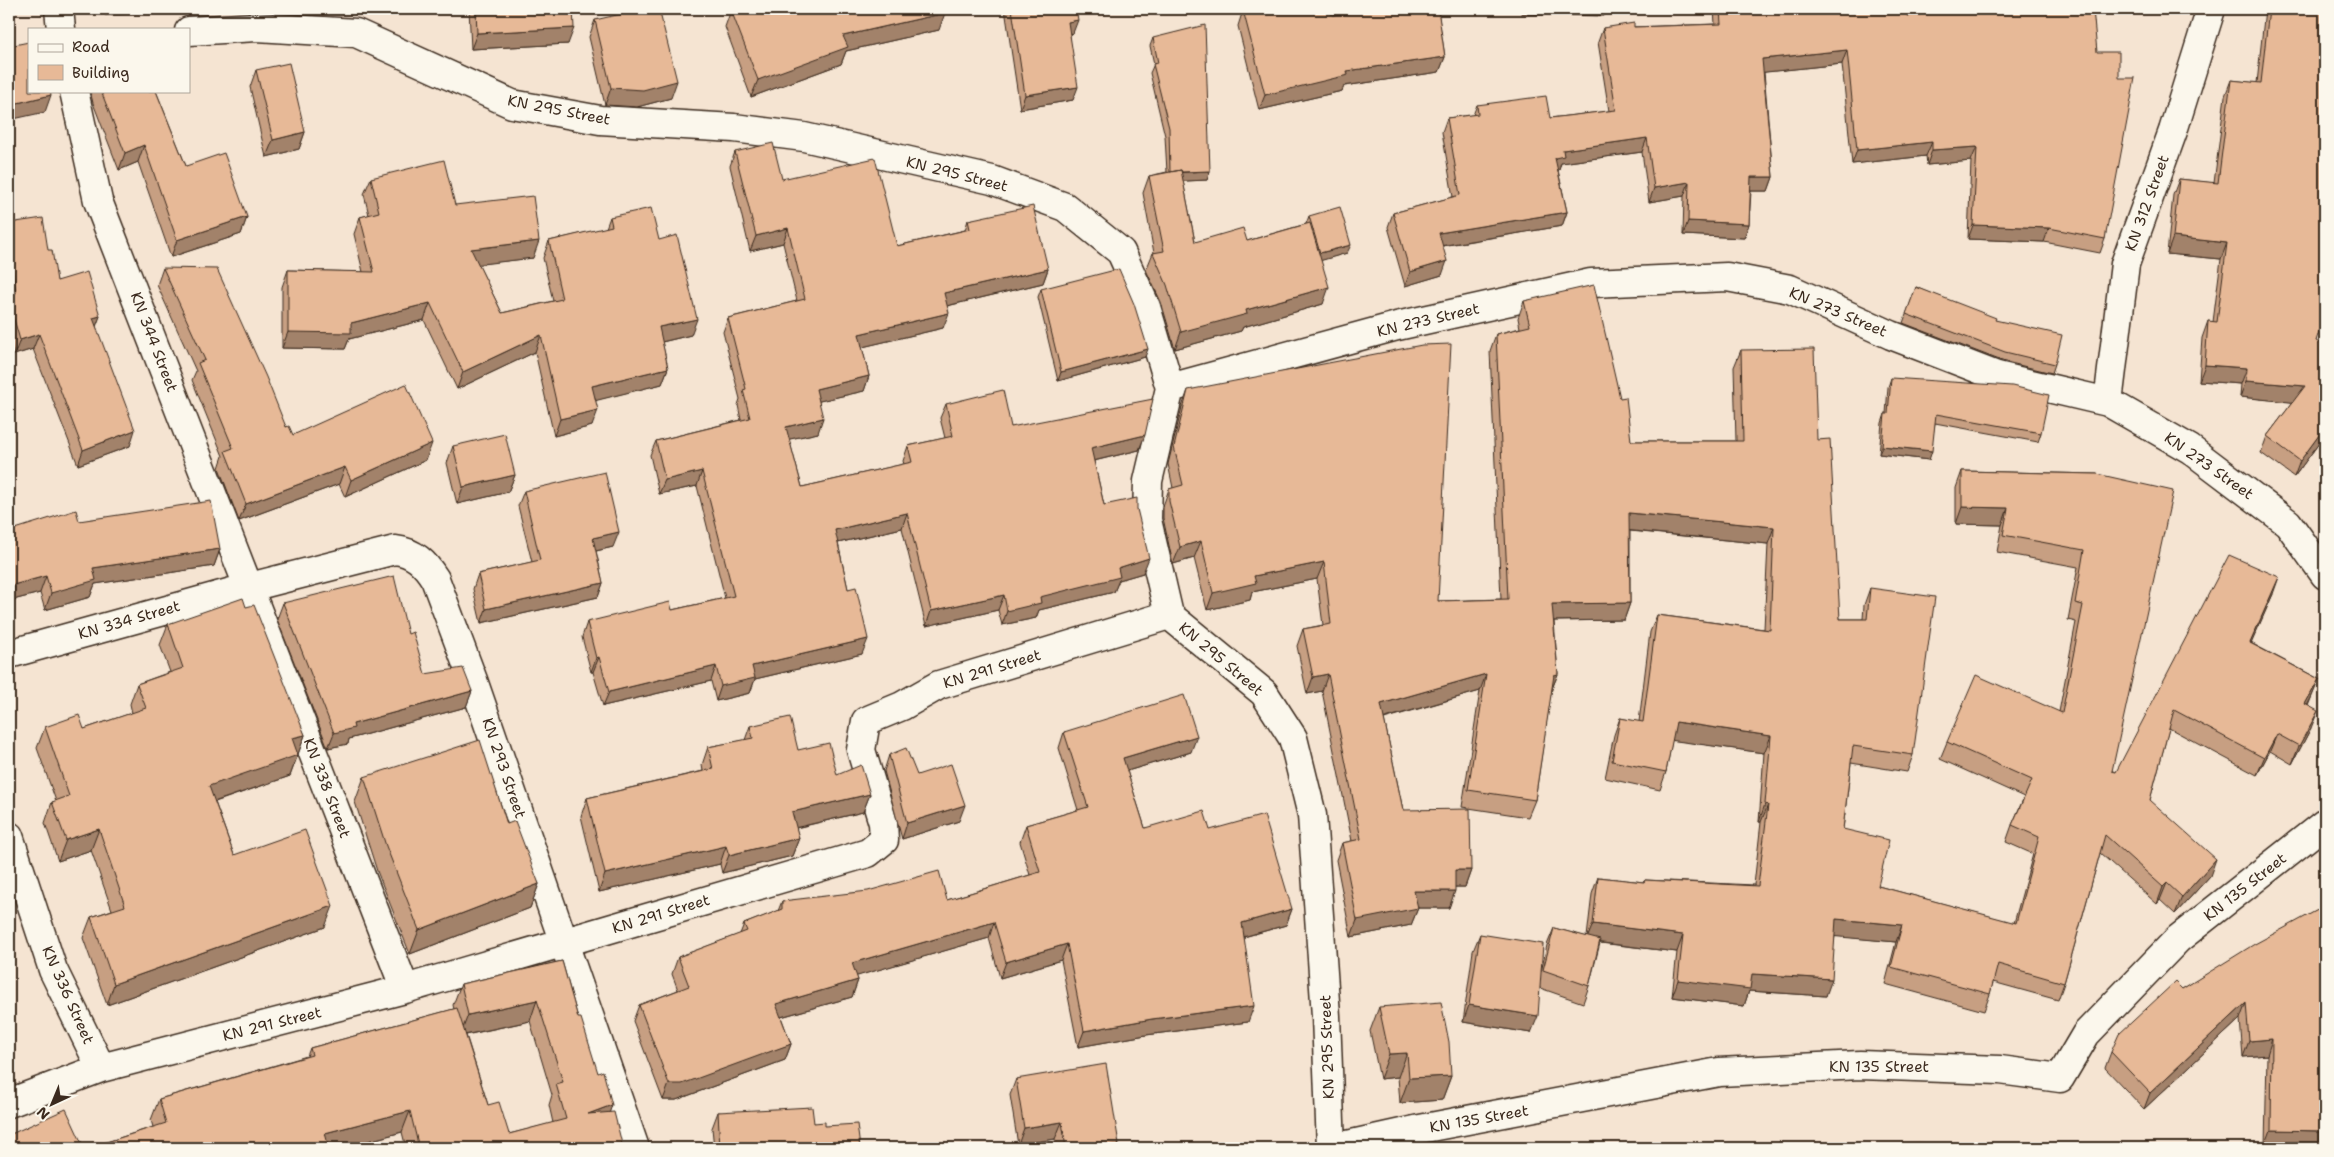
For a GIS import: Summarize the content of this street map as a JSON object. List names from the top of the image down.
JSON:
{
  "streets": {
    "street": [
      "KN 295 Street",
      "KN 312 Street",
      "KN 273 Street",
      "KN 344 Street",
      "KN 334 Street",
      "KN 291 Street",
      "KN 293 Street",
      "KN 338 Street",
      "KN 135 Street",
      "KN 336 Street"
    ]
  },
  "crossings": [
    ["KN 295 Street", "KN 273 Street"],
    ["KN 295 Street", "KN 291 Street"],
    ["KN 295 Street", "KN 135 Street"],
    ["KN 312 Street", "KN 273 Street"],
    ["KN 344 Street", "KN 334 Street"],
    ["KN 344 Street", "KN 293 Street"],
    ["KN 344 Street", "KN 338 Street"],
    ["KN 334 Street", "KN 293 Street"],
    ["KN 334 Street", "KN 338 Street"],
    ["KN 291 Street", "KN 293 Street"],
    ["KN 291 Street", "KN 338 Street"],
    ["KN 291 Street", "KN 336 Street"],
    ["KN 293 Street", "KN 338 Street"]
  ],
  "legend": ["Road", "Building"],
  "north": "bottom left"
}
